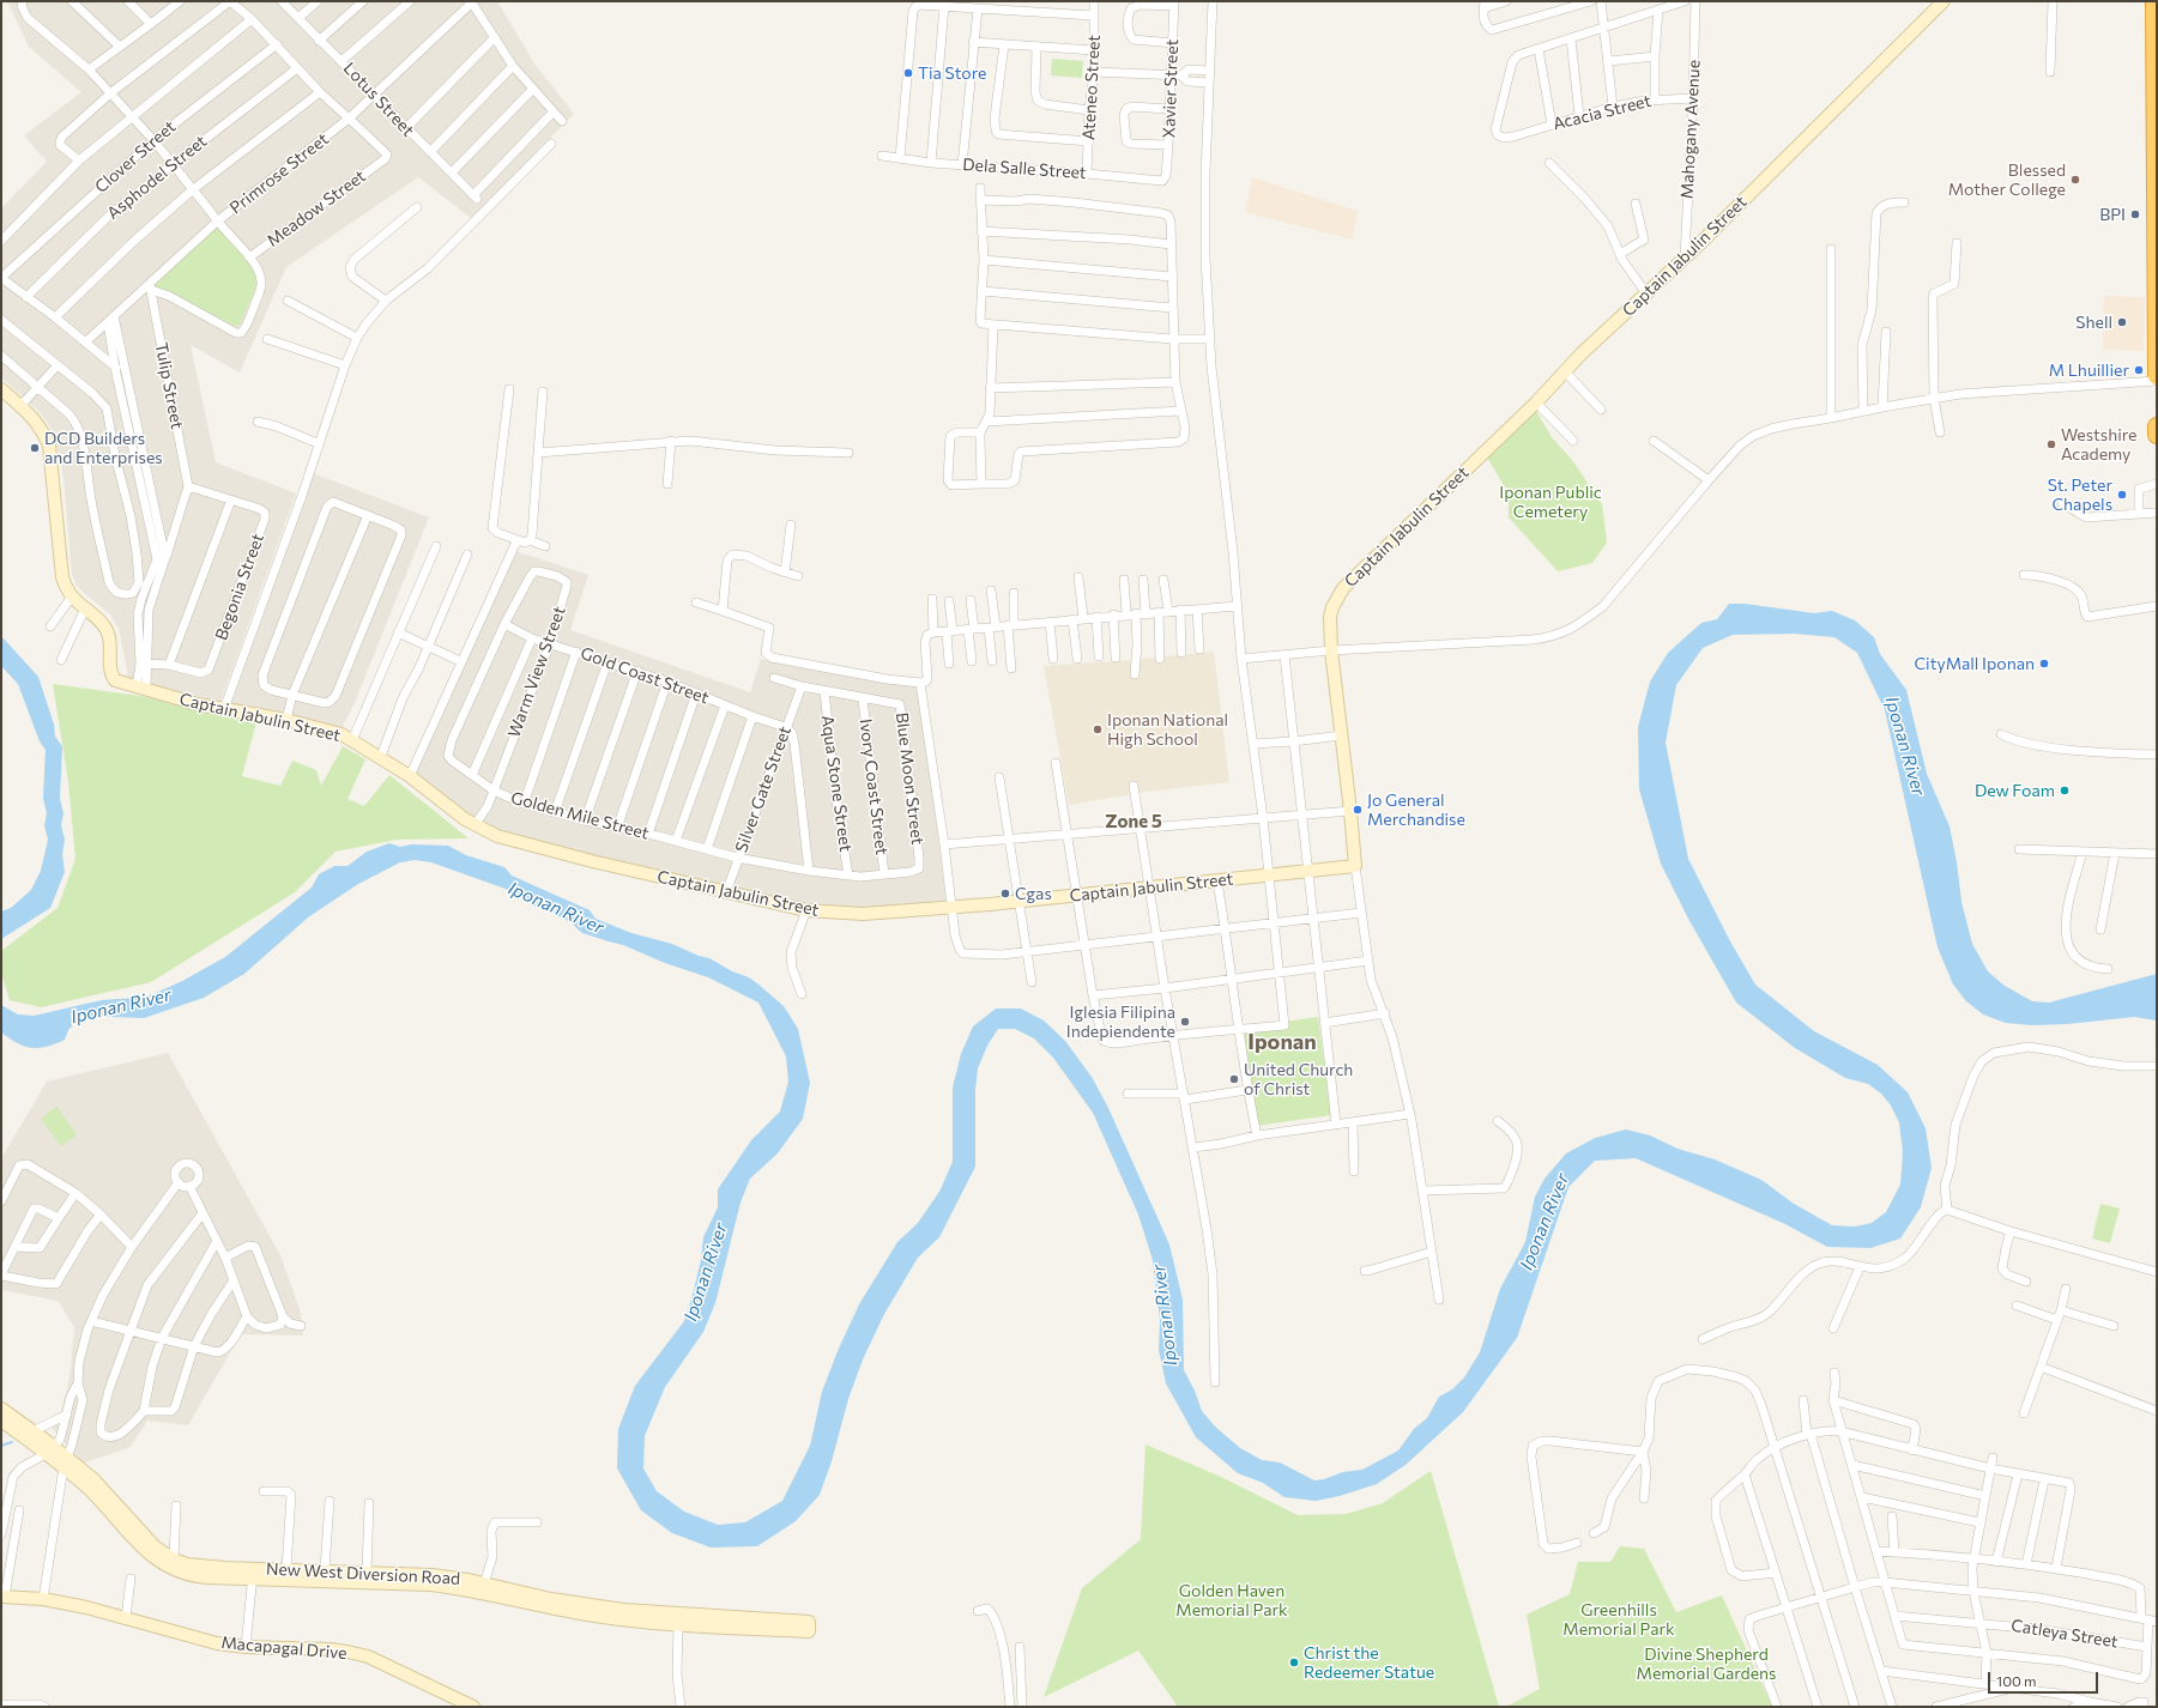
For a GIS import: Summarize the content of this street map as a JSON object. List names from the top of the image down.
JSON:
{
  "streets": {
    "street": [
      "Ateneo Street",
      "Xavier Street",
      "Lotus Street",
      "Acacia Street",
      "Mahogany Avenue",
      "Clover Street",
      "Dela Salle Street",
      "Primrose Street",
      "Asphodel Street",
      "Meadow Street",
      "Captain Jabulin Street",
      "Tulip Street",
      "Begonia Street",
      "Warm View Street",
      "Gold Coast Street",
      "Blue Moon Street",
      "Aqua Stone Street",
      "Ivory Coast Street",
      "Silver Gate Street",
      "Golden Mile Street",
      "New West Diversion Road",
      "Catleya Street",
      "Macapagal Drive"
    ]
  },
  "crossings": [
    ["Ateneo Street", "Dela Salle Street"],
    ["Xavier Street", "Dela Salle Street"],
    ["Lotus Street", "Primrose Street"],
    ["Acacia Street", "Mahogany Avenue"],
    ["Mahogany Avenue", "Captain Jabulin Street"],
    ["Primrose Street", "Meadow Street"],
    ["Primrose Street", "Tulip Street"],
    ["Captain Jabulin Street", "Warm View Street"],
    ["Captain Jabulin Street", "Silver Gate Street"],
    ["Tulip Street", "Begonia Street"],
    ["Warm View Street", "Gold Coast Street"],
    ["Warm View Street", "Golden Mile Street"],
    ["Gold Coast Street", "Silver Gate Street"],
    ["Gold Coast Street", "Golden Mile Street"],
    ["Blue Moon Street", "Ivory Coast Street"],
    ["Blue Moon Street", "Golden Mile Street"],
    ["Aqua Stone Street", "Golden Mile Street"],
    ["Ivory Coast Street", "Golden Mile Street"],
    ["Silver Gate Street", "Golden Mile Street"]
  ],
  "districts": ["Zone 5", "Iponan"],
  "water": ["Iponan River"],
  "parks": [
    "Iponan Public Cemetery",
    "Golden Haven Memorial Park",
    "Greenhills Memorial Park",
    "Divine Shepherd Memorial Gardens"
  ],
  "places": [
    "Tia Store",
    "Blessed Mother College",
    "BPI",
    "Shell",
    "M Lhuillier",
    "Westshire Academy",
    "DCD Builders and Enterprises",
    "St. Peter Chapels",
    "CityMall Iponan",
    "Iponan National High School",
    "Dew Foam",
    "Jo General Merchandise",
    "Cgas",
    "Iglesia Filipina Indepiendente",
    "United Church of Christ",
    "Christ the Redeemer Statue"
  ],
  "scale_bar": "100 m"
}
